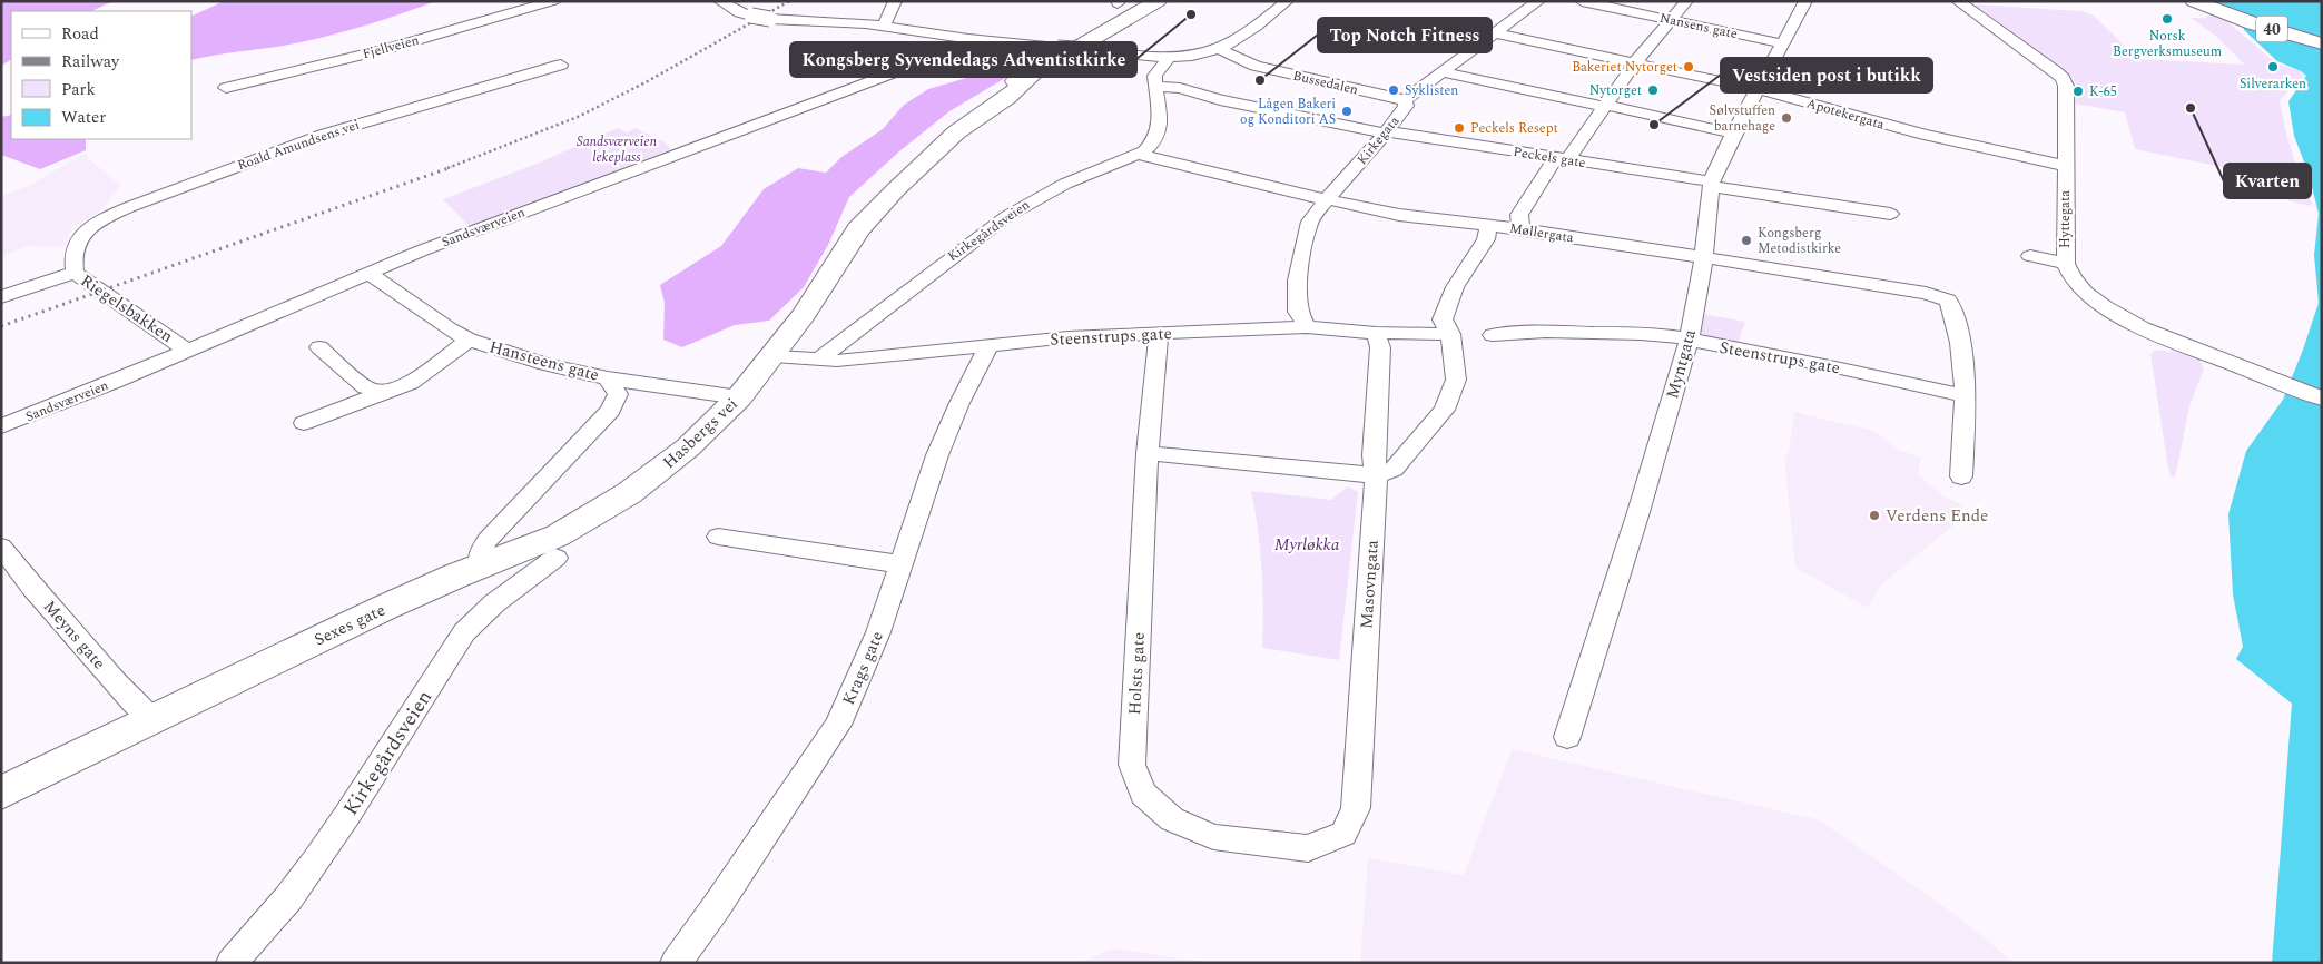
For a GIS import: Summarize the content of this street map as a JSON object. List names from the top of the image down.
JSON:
{
  "streets": {
    "street": [
      "Nansens gate",
      "40",
      "Fjellveien",
      "Bussedalen",
      "Apotekergata",
      "Kirkegata",
      "Roald Amundsens vei",
      "Peckels gate",
      "Hyttegata",
      "Sandsværveien",
      "Kirkegårdsveien",
      "Møllergata",
      "Riegelsbakken",
      "Steenstrups gate",
      "Hansteens gate",
      "Myntgata",
      "Hasbergs vei",
      "Masovngata",
      "Sexes gate",
      "Meyns gate",
      "Krags gate",
      "Holsts gate"
    ]
  },
  "crossings": [
    ["Nansens gate", "Myntgata"],
    ["Bussedalen", "Kirkegata"],
    ["Apotekergata", "Kirkegata"],
    ["Apotekergata", "Hyttegata"],
    ["Apotekergata", "Myntgata"],
    ["Kirkegata", "Peckels gate"],
    ["Kirkegata", "Møllergata"],
    ["Kirkegata", "Steenstrups gate"],
    ["Roald Amundsens vei", "Riegelsbakken"],
    ["Peckels gate", "Kirkegårdsveien"],
    ["Peckels gate", "Myntgata"],
    ["Sandsværveien", "Riegelsbakken"],
    ["Sandsværveien", "Hansteens gate"],
    ["Kirkegårdsveien", "Møllergata"],
    ["Kirkegårdsveien", "Steenstrups gate"],
    ["Møllergata", "Steenstrups gate"],
    ["Møllergata", "Myntgata"],
    ["Steenstrups gate", "Myntgata"],
    ["Steenstrups gate", "Hasbergs vei"],
    ["Steenstrups gate", "Masovngata"],
    ["Steenstrups gate", "Krags gate"],
    ["Steenstrups gate", "Holsts gate"],
    ["Hansteens gate", "Hasbergs vei"],
    ["Hasbergs vei", "Sexes gate"],
    ["Masovngata", "Holsts gate"],
    ["Sexes gate", "Meyns gate"]
  ],
  "parks": ["Sandsværveien lekeplass", "Myrløkka"],
  "places": [
    "Kongsberg Syvendedags Adventistkirke",
    "Norsk Bergverksmuseum",
    "Bakeriet Nytorget",
    "Silverarken",
    "Top Notch Fitness",
    "Syklisten",
    "Nytorget",
    "K-65",
    "Kvarten",
    "Lågen Bakeri og Konditori AS",
    "Sølvstuffen barnehage",
    "Vestsiden post i butikk",
    "Peckels Resept",
    "Kongsberg Metodistkirke",
    "Verdens Ende"
  ],
  "legend": [
    "Road",
    "Railway",
    "Park",
    "Water"
  ]
}
